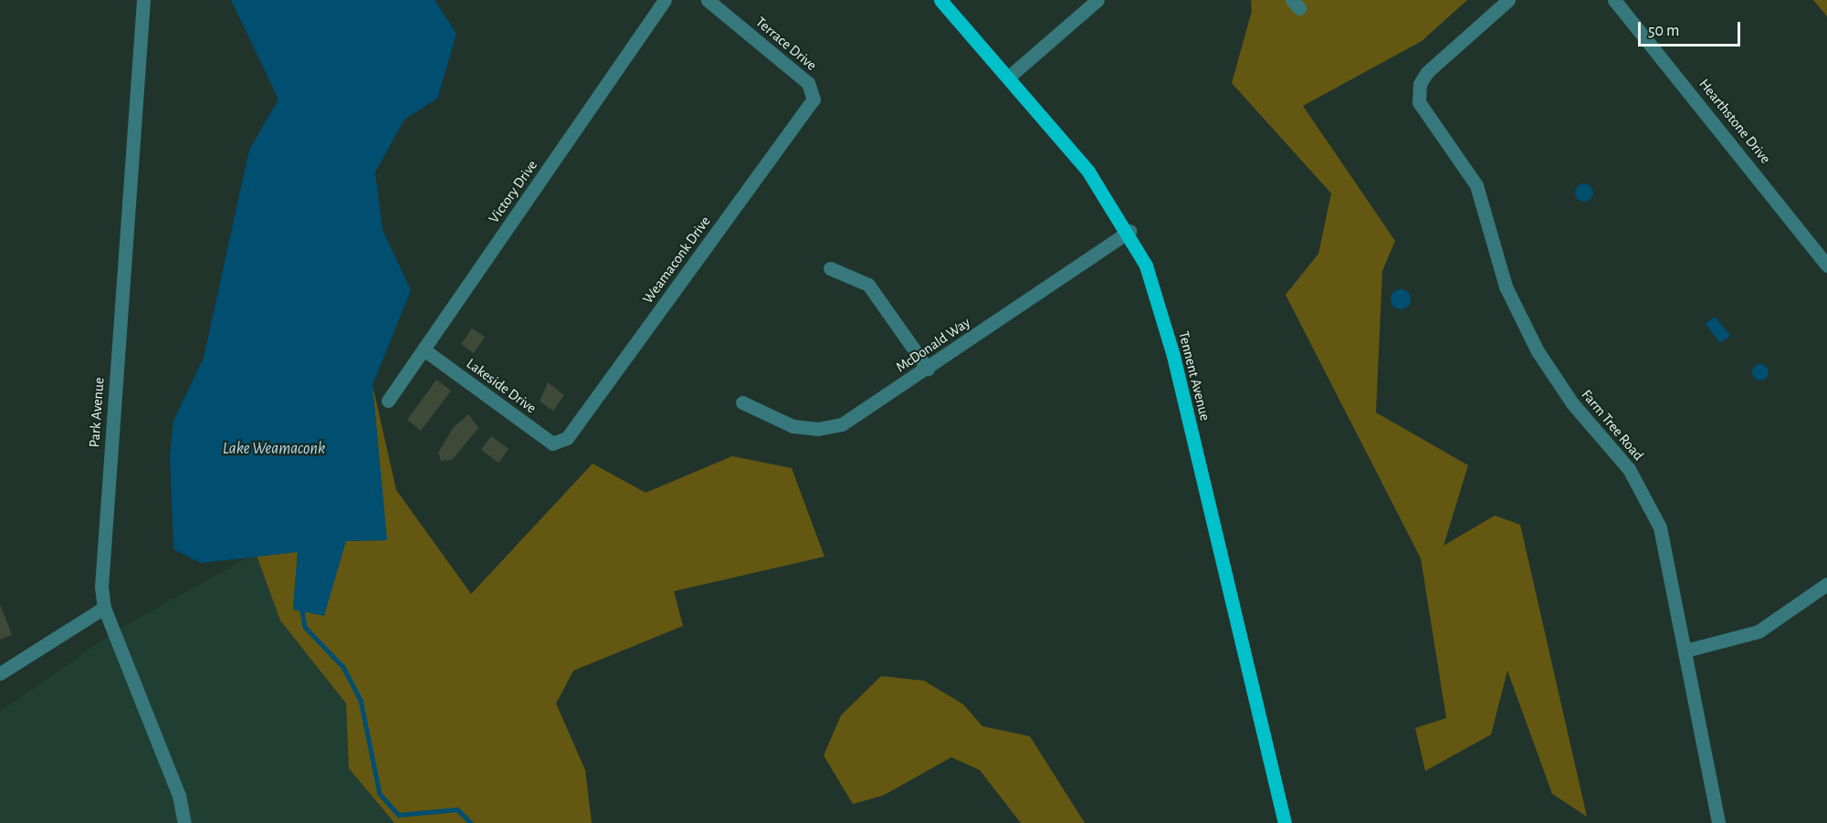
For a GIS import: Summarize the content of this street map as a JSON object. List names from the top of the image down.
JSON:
{
  "streets": {
    "main road": ["Tennent Avenue"],
    "street": [
      "Terrace Drive",
      "Hearthstone Drive",
      "Victory Drive",
      "Weamaconk Drive",
      "McDonald Way",
      "Lakeside Drive",
      "Park Avenue",
      "Farm Tree Road"
    ]
  },
  "crossings": [
    ["Terrace Drive", "Weamaconk Drive"],
    ["Victory Drive", "Lakeside Drive"],
    ["Weamaconk Drive", "Lakeside Drive"],
    ["McDonald Way", "Tennent Avenue"]
  ],
  "water": ["Lake Weamaconk"],
  "scale_bar": "50 m"
}
